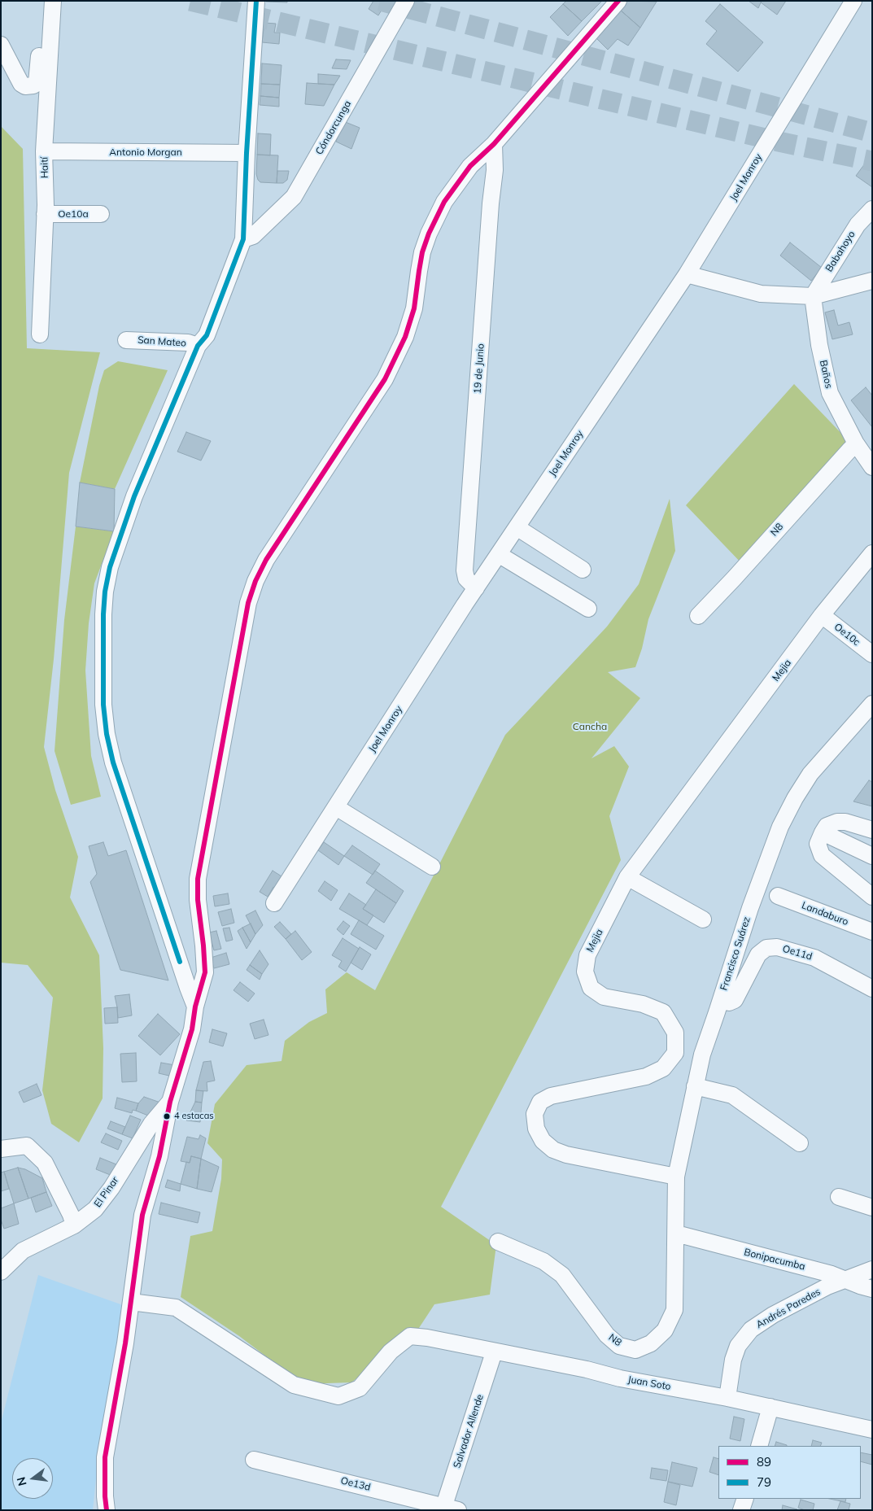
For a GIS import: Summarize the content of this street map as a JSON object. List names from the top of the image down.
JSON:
{
  "streets": {
    "street": [
      "Cóndorcunga",
      "Antonio Morgan",
      "Haití",
      "Joel Monroy",
      "Oe10a",
      "Babahoyo",
      "San Mateo",
      "19 de Junio",
      "Baños",
      "N8",
      "Oe10c",
      "Mejia",
      "Landaburo",
      "Oe11d",
      "Francisco Suárez",
      "El Pinar",
      "Bonipacumba",
      "Andrés Paredes",
      "Juan Soto",
      "Salvador Allende",
      "Oe13d"
    ]
  },
  "crossings": [
    ["Antonio Morgan", "Haití"],
    ["Haití", "Oe10a"],
    ["Joel Monroy", "19 de Junio"],
    ["Babahoyo", "Baños"],
    ["Baños", "N8"],
    ["N8", "Francisco Suárez"],
    ["N8", "Bonipacumba"],
    ["Oe10c", "Mejia"],
    ["Mejia", "Francisco Suárez"],
    ["Oe11d", "Francisco Suárez"],
    ["Francisco Suárez", "Bonipacumba"],
    ["Bonipacumba", "Andrés Paredes"],
    ["Andrés Paredes", "Juan Soto"],
    ["Juan Soto", "Salvador Allende"],
    ["Salvador Allende", "Oe13d"]
  ],
  "parks": ["Cancha"],
  "places": ["4 estacas"],
  "lines": ["transit line 89", "transit line 79"],
  "legend": ["89", "79"],
  "north": "left"
}
